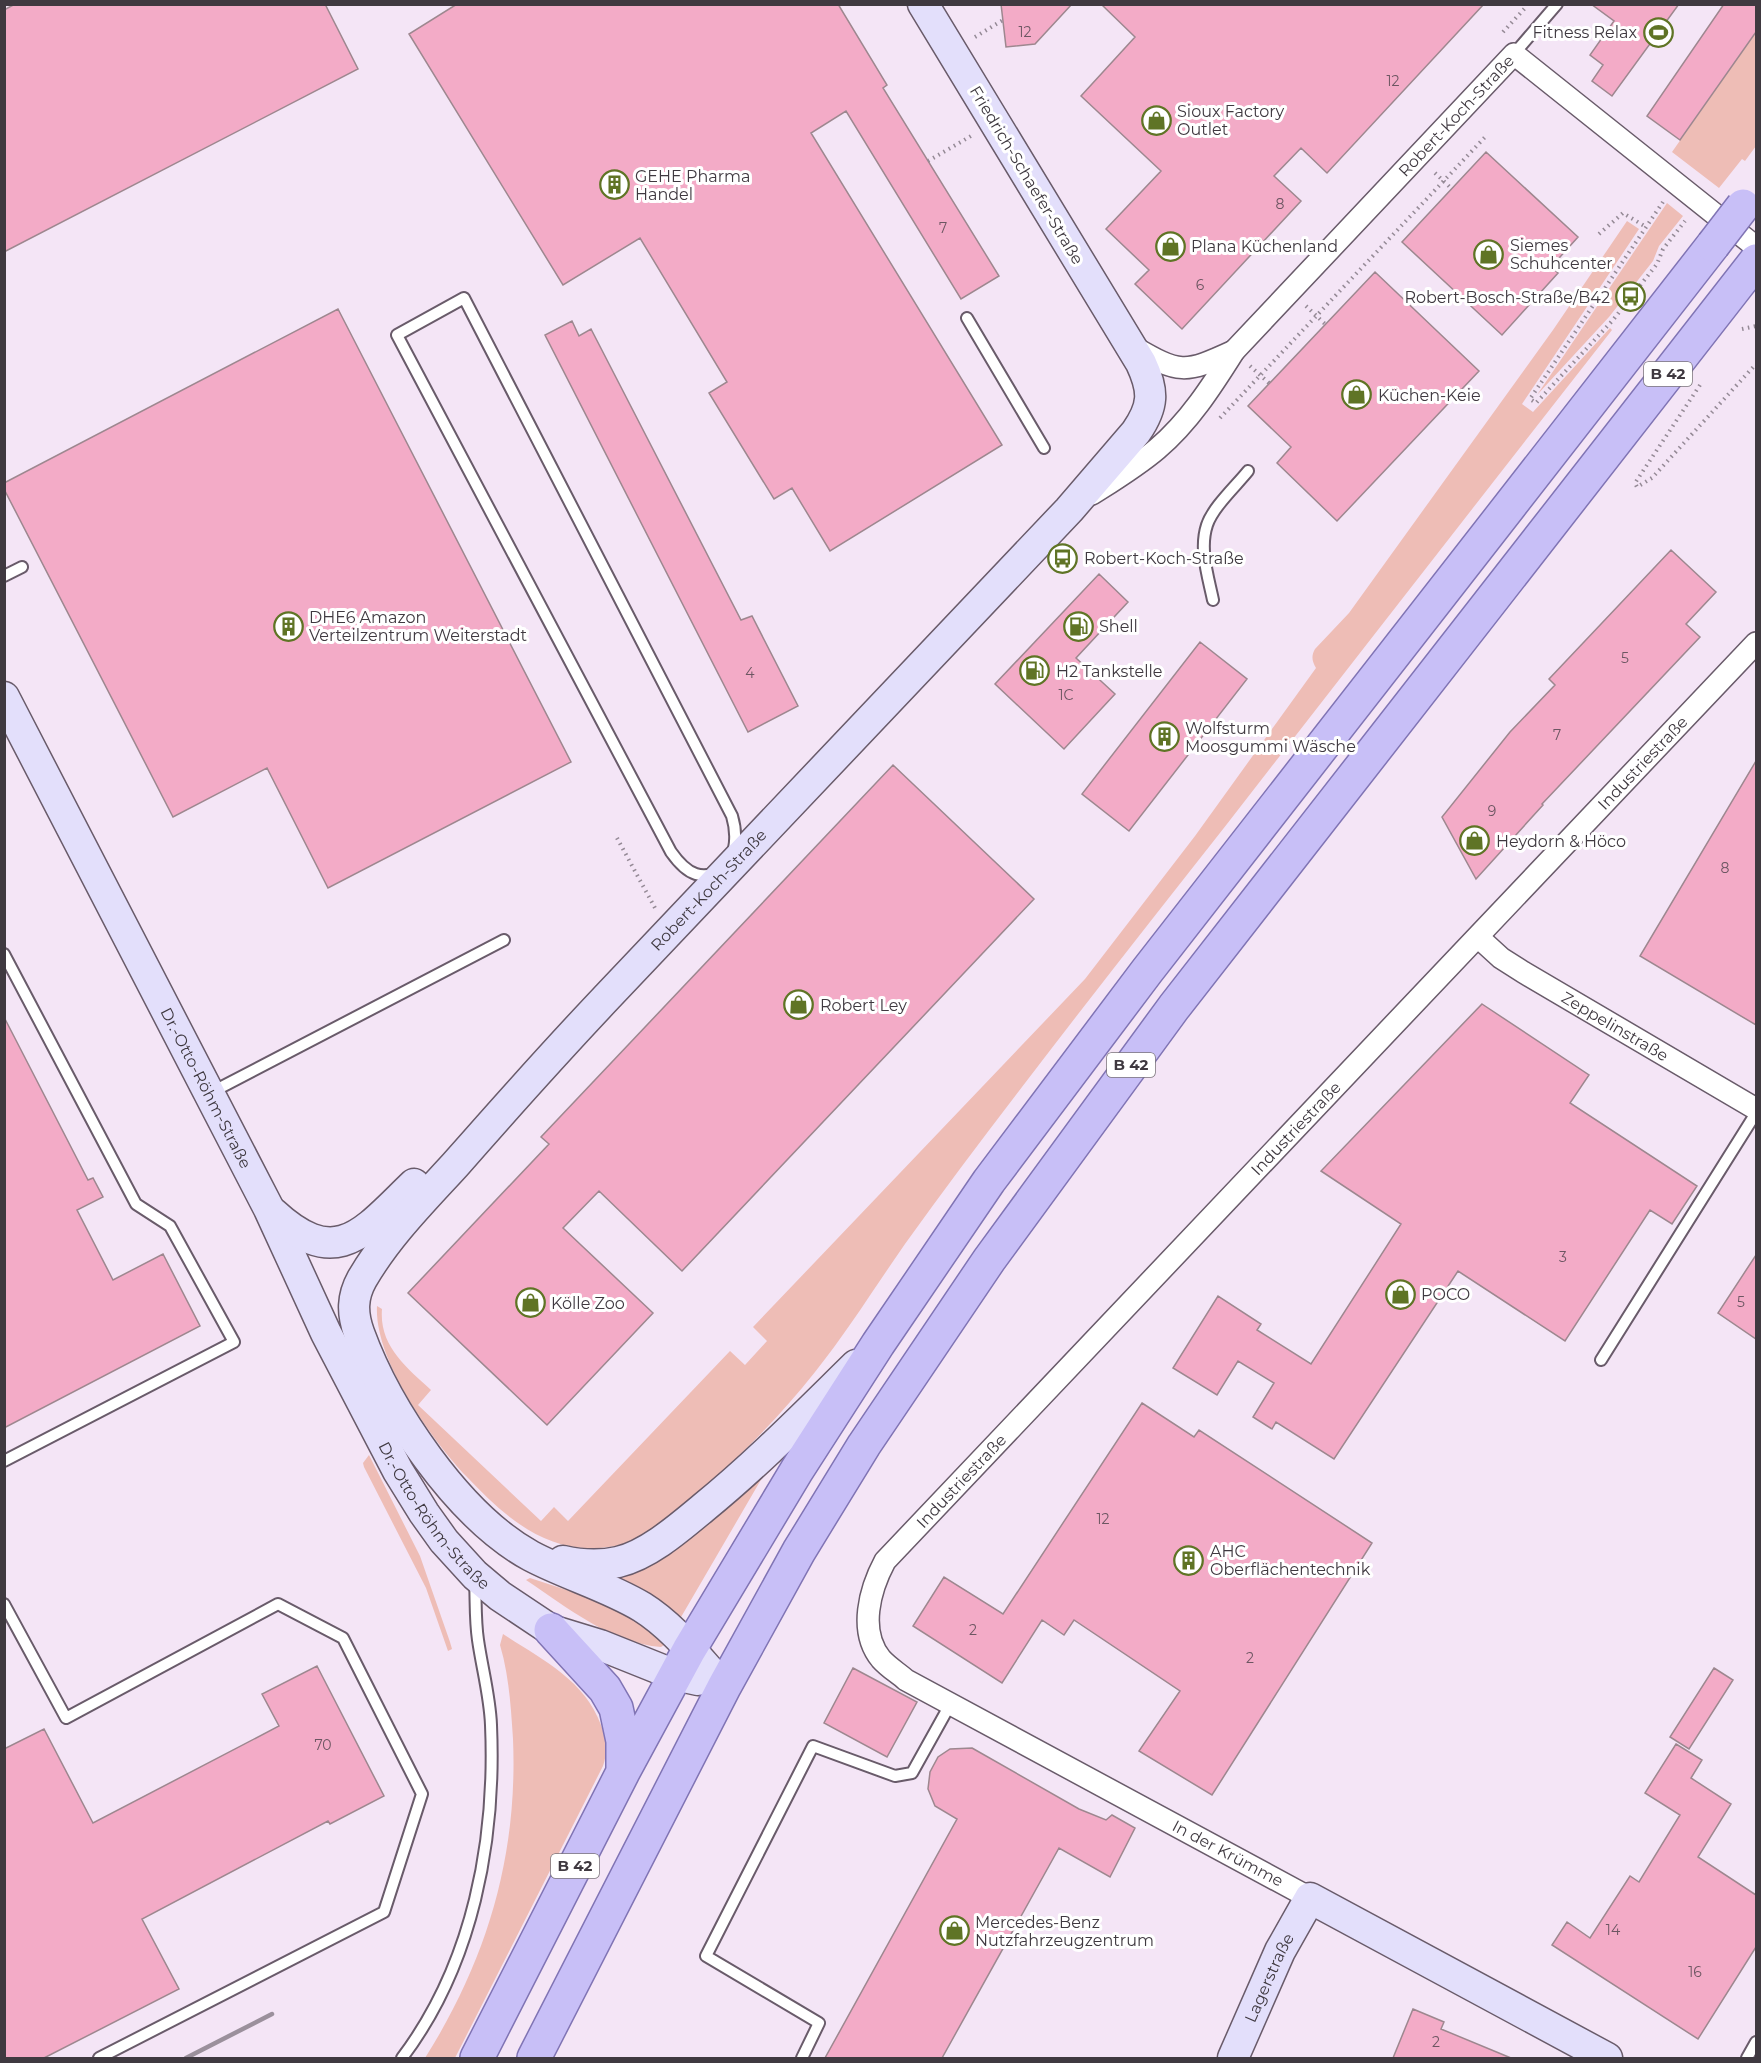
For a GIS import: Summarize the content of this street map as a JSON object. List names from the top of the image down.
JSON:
{
  "streets": {
    "main road": [
      "Robert-Koch-Straße",
      "Friedrich-Schaefer-Straße",
      "B 42",
      "Dr.-Otto-Röhm-Straße",
      "In der Krümme",
      "Lagerstraße"
    ],
    "street": ["Industriestraße", "Zeppelinstraße"]
  },
  "crossings": [
    ["Robert-Koch-Straße", "Friedrich-Schaefer-Straße"],
    ["Robert-Koch-Straße", "B 42"],
    ["Robert-Koch-Straße", "Dr.-Otto-Röhm-Straße"],
    ["B 42", "Dr.-Otto-Röhm-Straße"],
    ["Industriestraße", "Zeppelinstraße"],
    ["Industriestraße", "In der Krümme"],
    ["In der Krümme", "Lagerstraße"]
  ],
  "places": {
    "sports": ["Fitness Relax"],
    "shop": [
      "Sioux Factory Outlet",
      "Plana Küchenland",
      "Siemes Schuhcenter",
      "Küchen-Keie",
      "Heydorn & Höco",
      "Robert Ley",
      "POCO",
      "Kölle Zoo",
      "Mercedes-Benz Nutzfahrzeugzentrum"
    ],
    "building": [
      "GEHE Pharma Handel",
      "DHE6 Amazon Verteilzentrum Weiterstadt",
      "Wolfsturm Moosgummi Wäsche",
      "AHC Oberflächentechnik"
    ],
    "bus stop": ["Robert-Bosch-Straße/B42", "Robert-Koch-Straße"],
    "fuel station": ["Shell", "H2 Tankstelle"]
  },
  "house_numbers": [
    "12",
    "12",
    "8",
    "7",
    "6",
    "5",
    "4",
    "1C",
    "7",
    "9",
    "8",
    "3",
    "5",
    "12",
    "2",
    "2",
    "70",
    "14",
    "16",
    "2"
  ]
}
